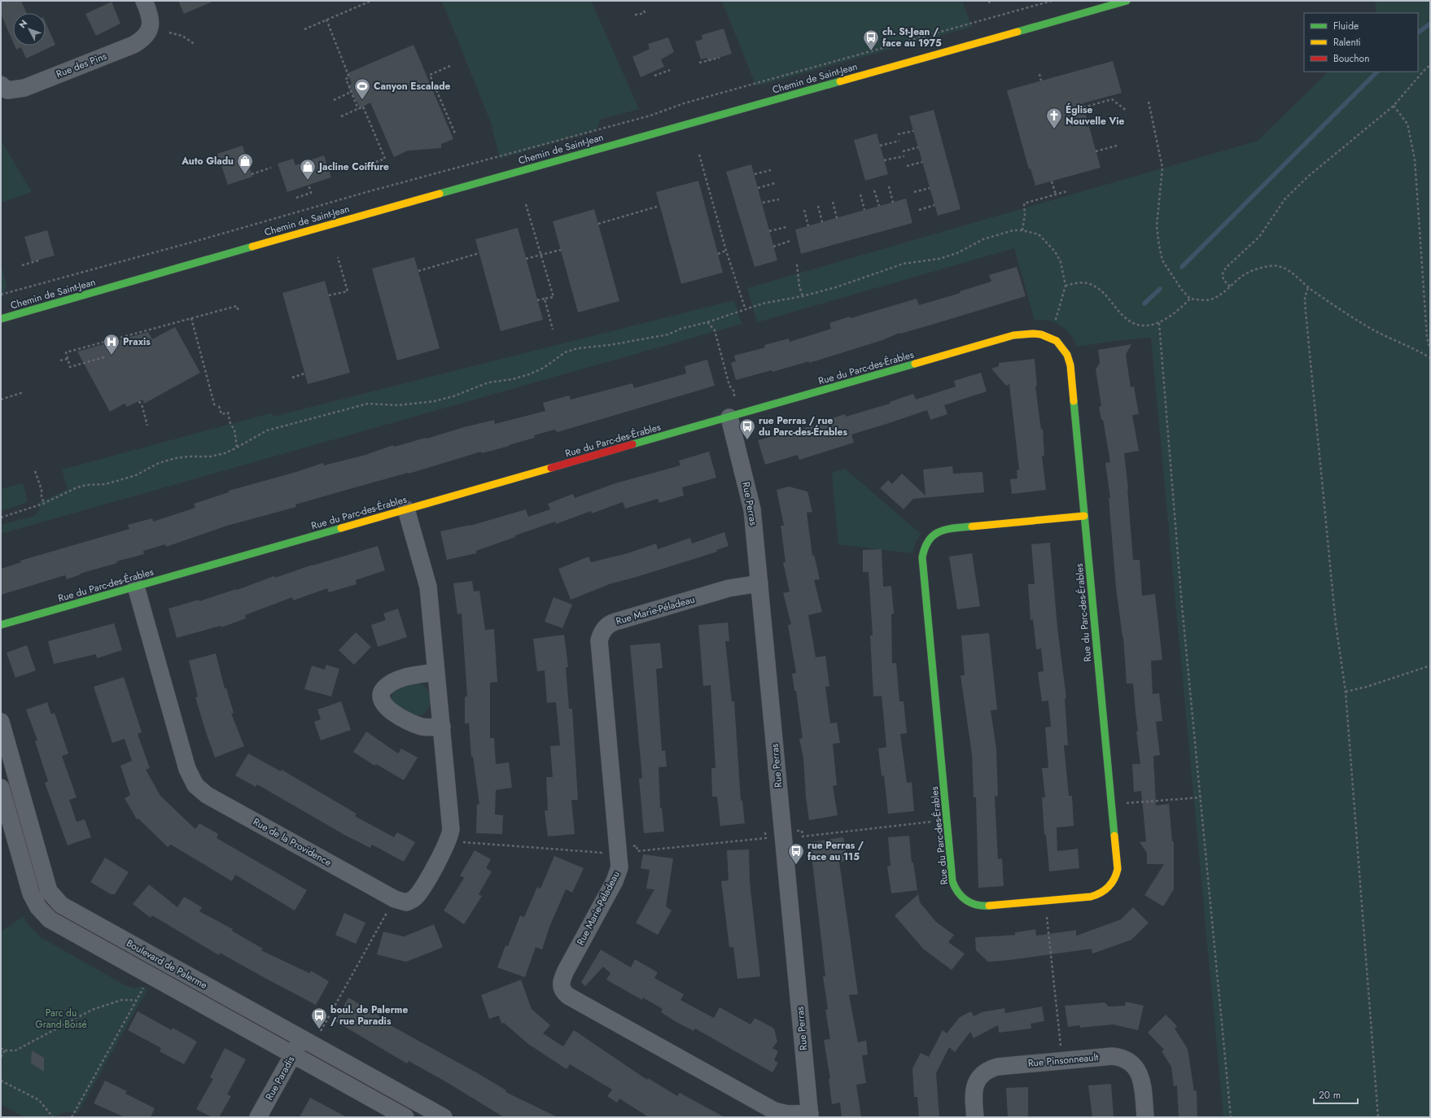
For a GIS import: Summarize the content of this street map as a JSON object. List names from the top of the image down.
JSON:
{
  "streets": {
    "street": [
      "Rue des Pins",
      "Chemin de Saint-Jean",
      "Rue du Parc-des-Érables",
      "Rue Perras",
      "Rue Marie-Péladeau",
      "Rue de la Providence",
      "Boulevard de Palerme",
      "Rue Pinsonneault",
      "Rue Paradis"
    ]
  },
  "crossings": [
    ["Rue du Parc-des-Érables", "Rue Perras"],
    ["Rue du Parc-des-Érables", "Rue de la Providence"],
    ["Rue Perras", "Rue Marie-Péladeau"],
    ["Boulevard de Palerme", "Rue Paradis"]
  ],
  "parks": ["Parc du Grand Boisé"],
  "places": {
    "bus stop": [
      "ch. St-Jean / face au 1975",
      "rue Perras / rue du Parc-des-Érables",
      "rue Perras / face au 115",
      "boul. de Palerme / rue Paradis"
    ],
    "sports": ["Canyon Escalade"],
    "church": ["Église Nouvelle Vie"],
    "shop": ["Auto Gladu", "Jacline Coiffure"],
    "hospital": ["Praxis"]
  },
  "legend": ["Fluide", "Ralenti", "Bouchon"],
  "scale_bar": "20 m",
  "north": "top left"
}
